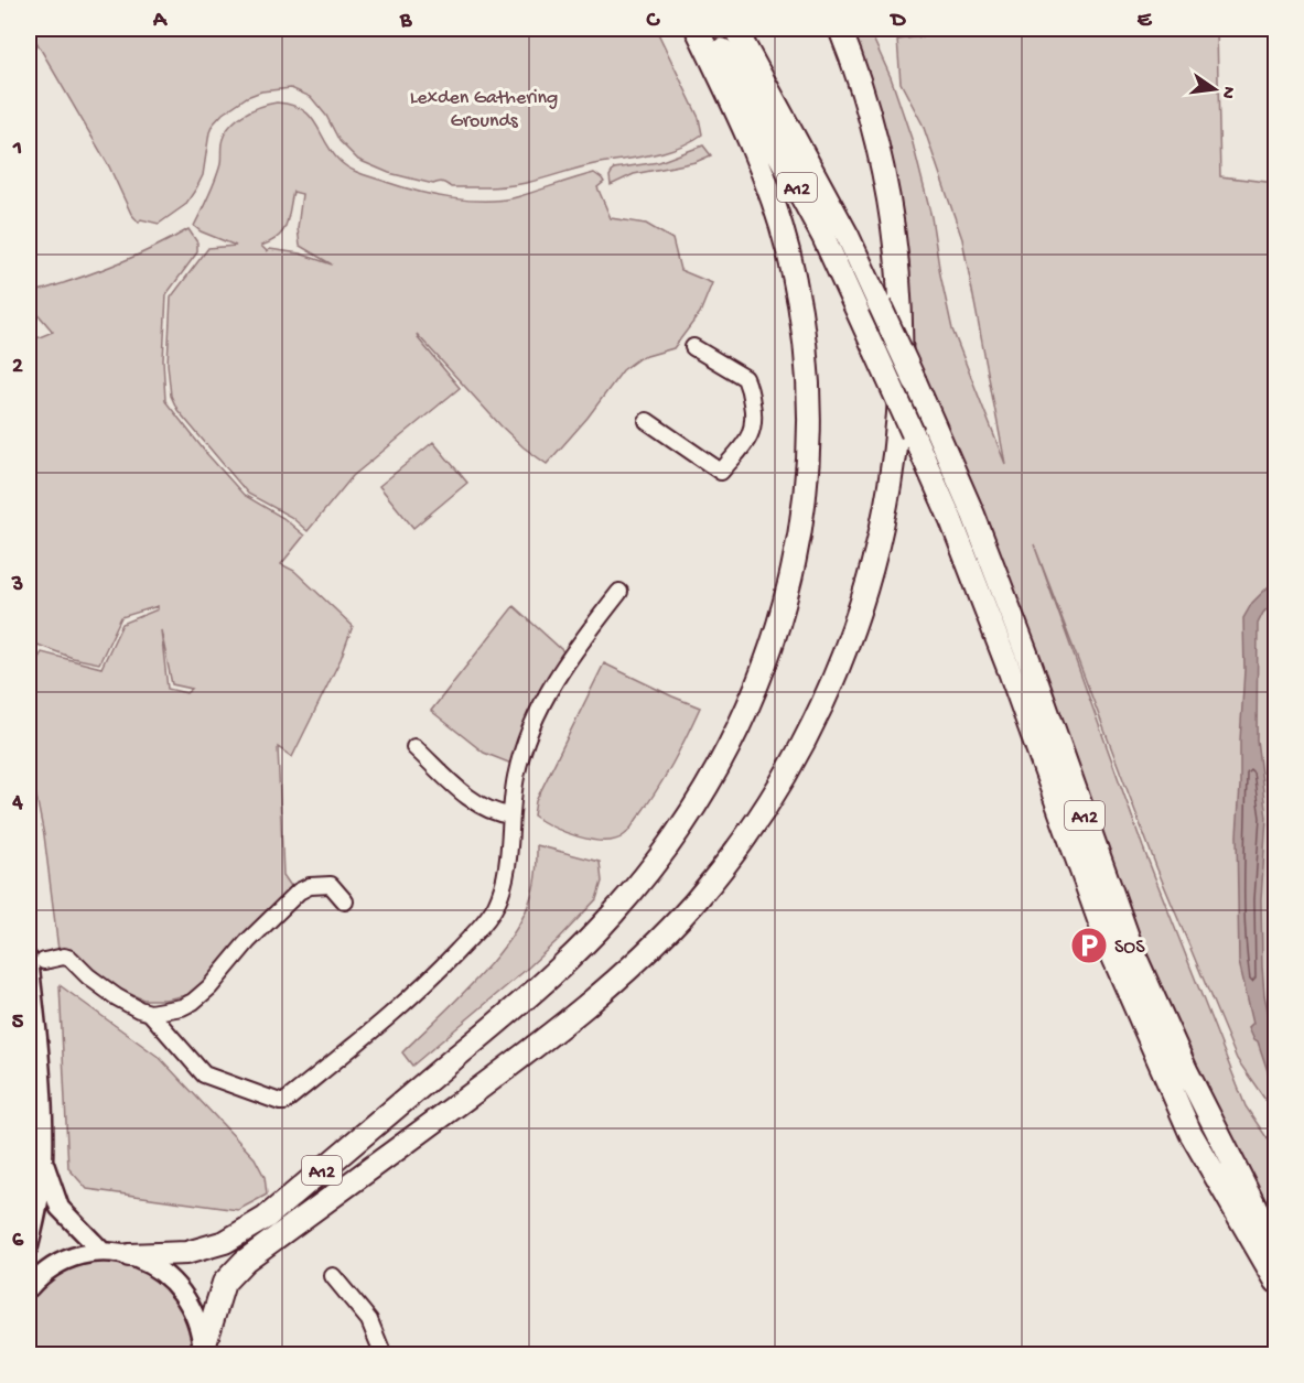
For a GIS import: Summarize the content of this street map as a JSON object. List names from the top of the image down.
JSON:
{
  "streets": {
    "highway": ["A12"]
  },
  "parks": ["Lexden Gathering Grounds"],
  "places": {
    "parking": ["SOS"]
  },
  "north": "right",
  "grid": {
    "columns": [
      "A",
      "B",
      "C",
      "D",
      "E"
    ],
    "rows": [
      "1",
      "2",
      "3",
      "4",
      "5",
      "6"
    ]
  }
}
